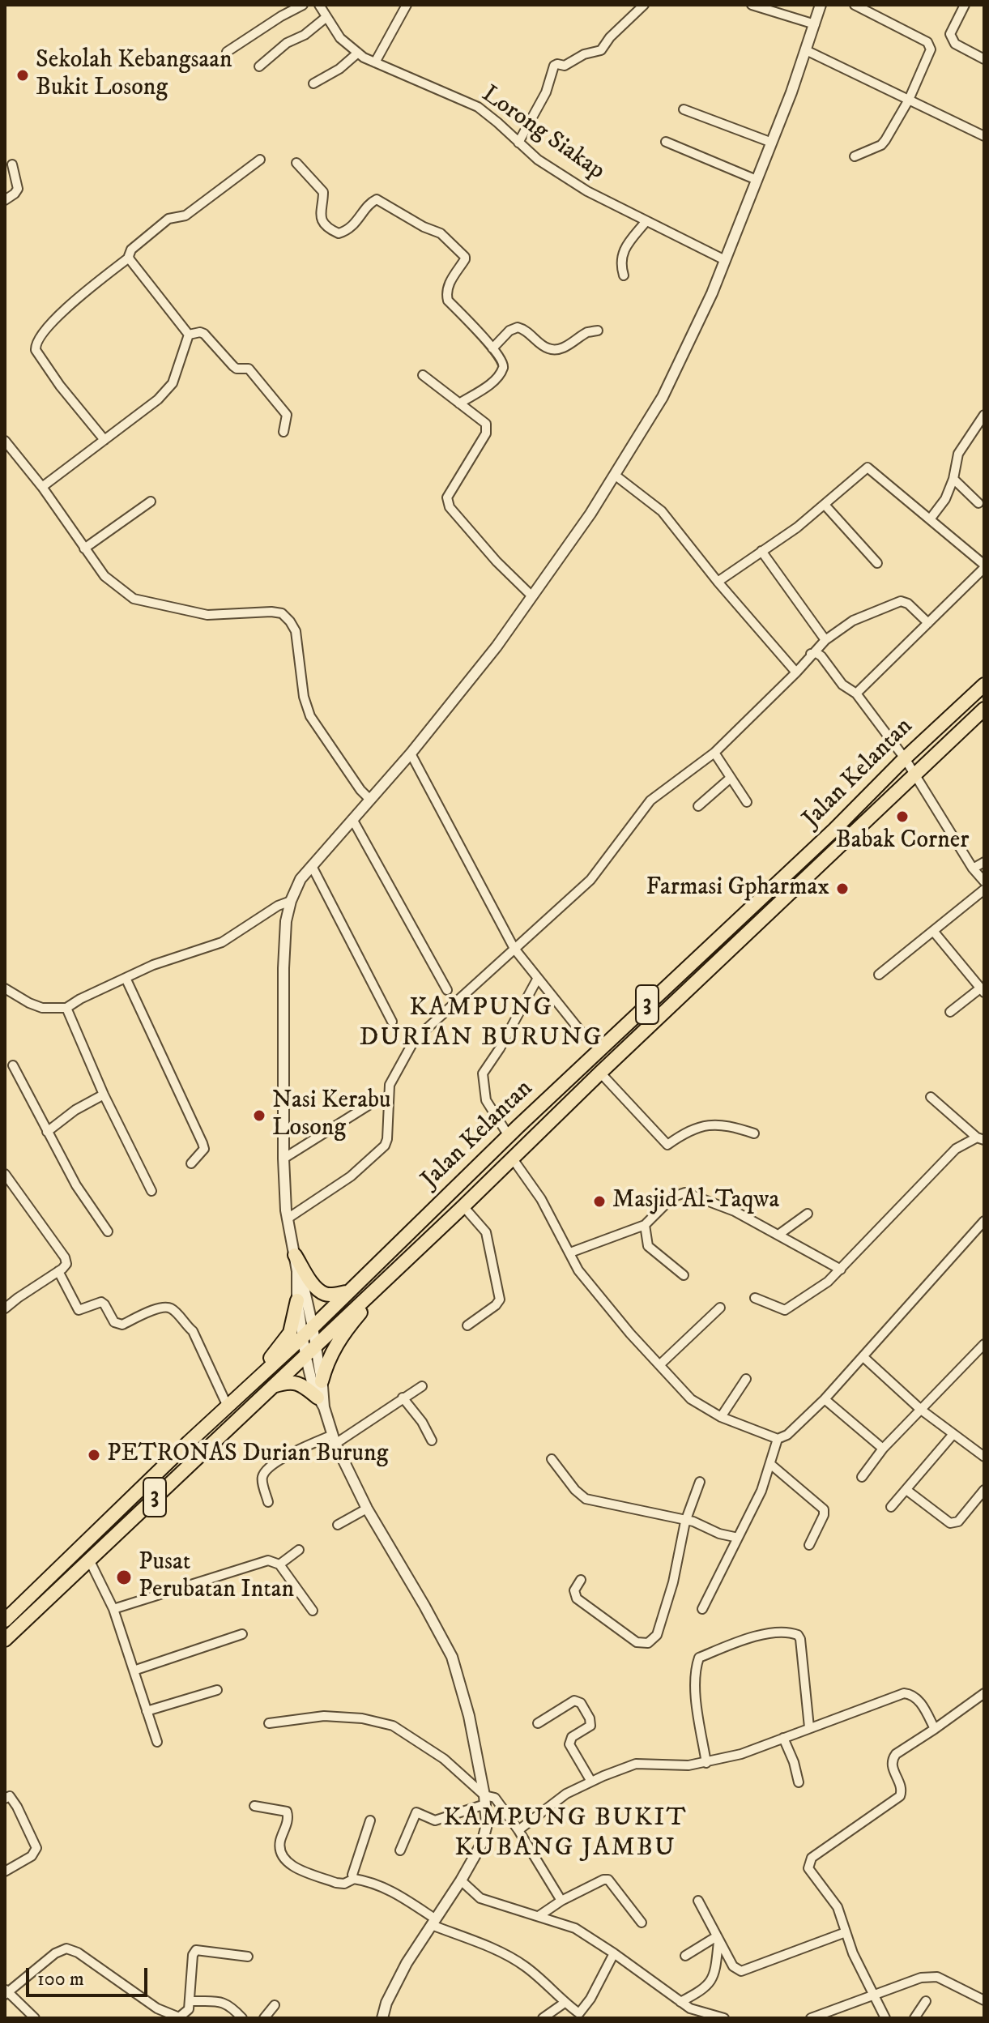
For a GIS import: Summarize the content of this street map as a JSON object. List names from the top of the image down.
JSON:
{
  "streets": {
    "highway": ["Jalan Kelantan", "3"],
    "street": ["Lorong Siakap"]
  },
  "districts": ["KAMPUNG DURIAN BURUNG", "KAMPUNG BUKIT KUBANG JAMBU"],
  "places": [
    "Sekolah Kebangsaan Bukit Losong",
    "Babak Corner",
    "Farmasi Gpharmax",
    "Nasi Kerabu Losong",
    "Masjid Al-Taqwa",
    "PETRONAS Durian Burung",
    "Pusat Perubatan Intan"
  ],
  "scale_bar": "100 m"
}
